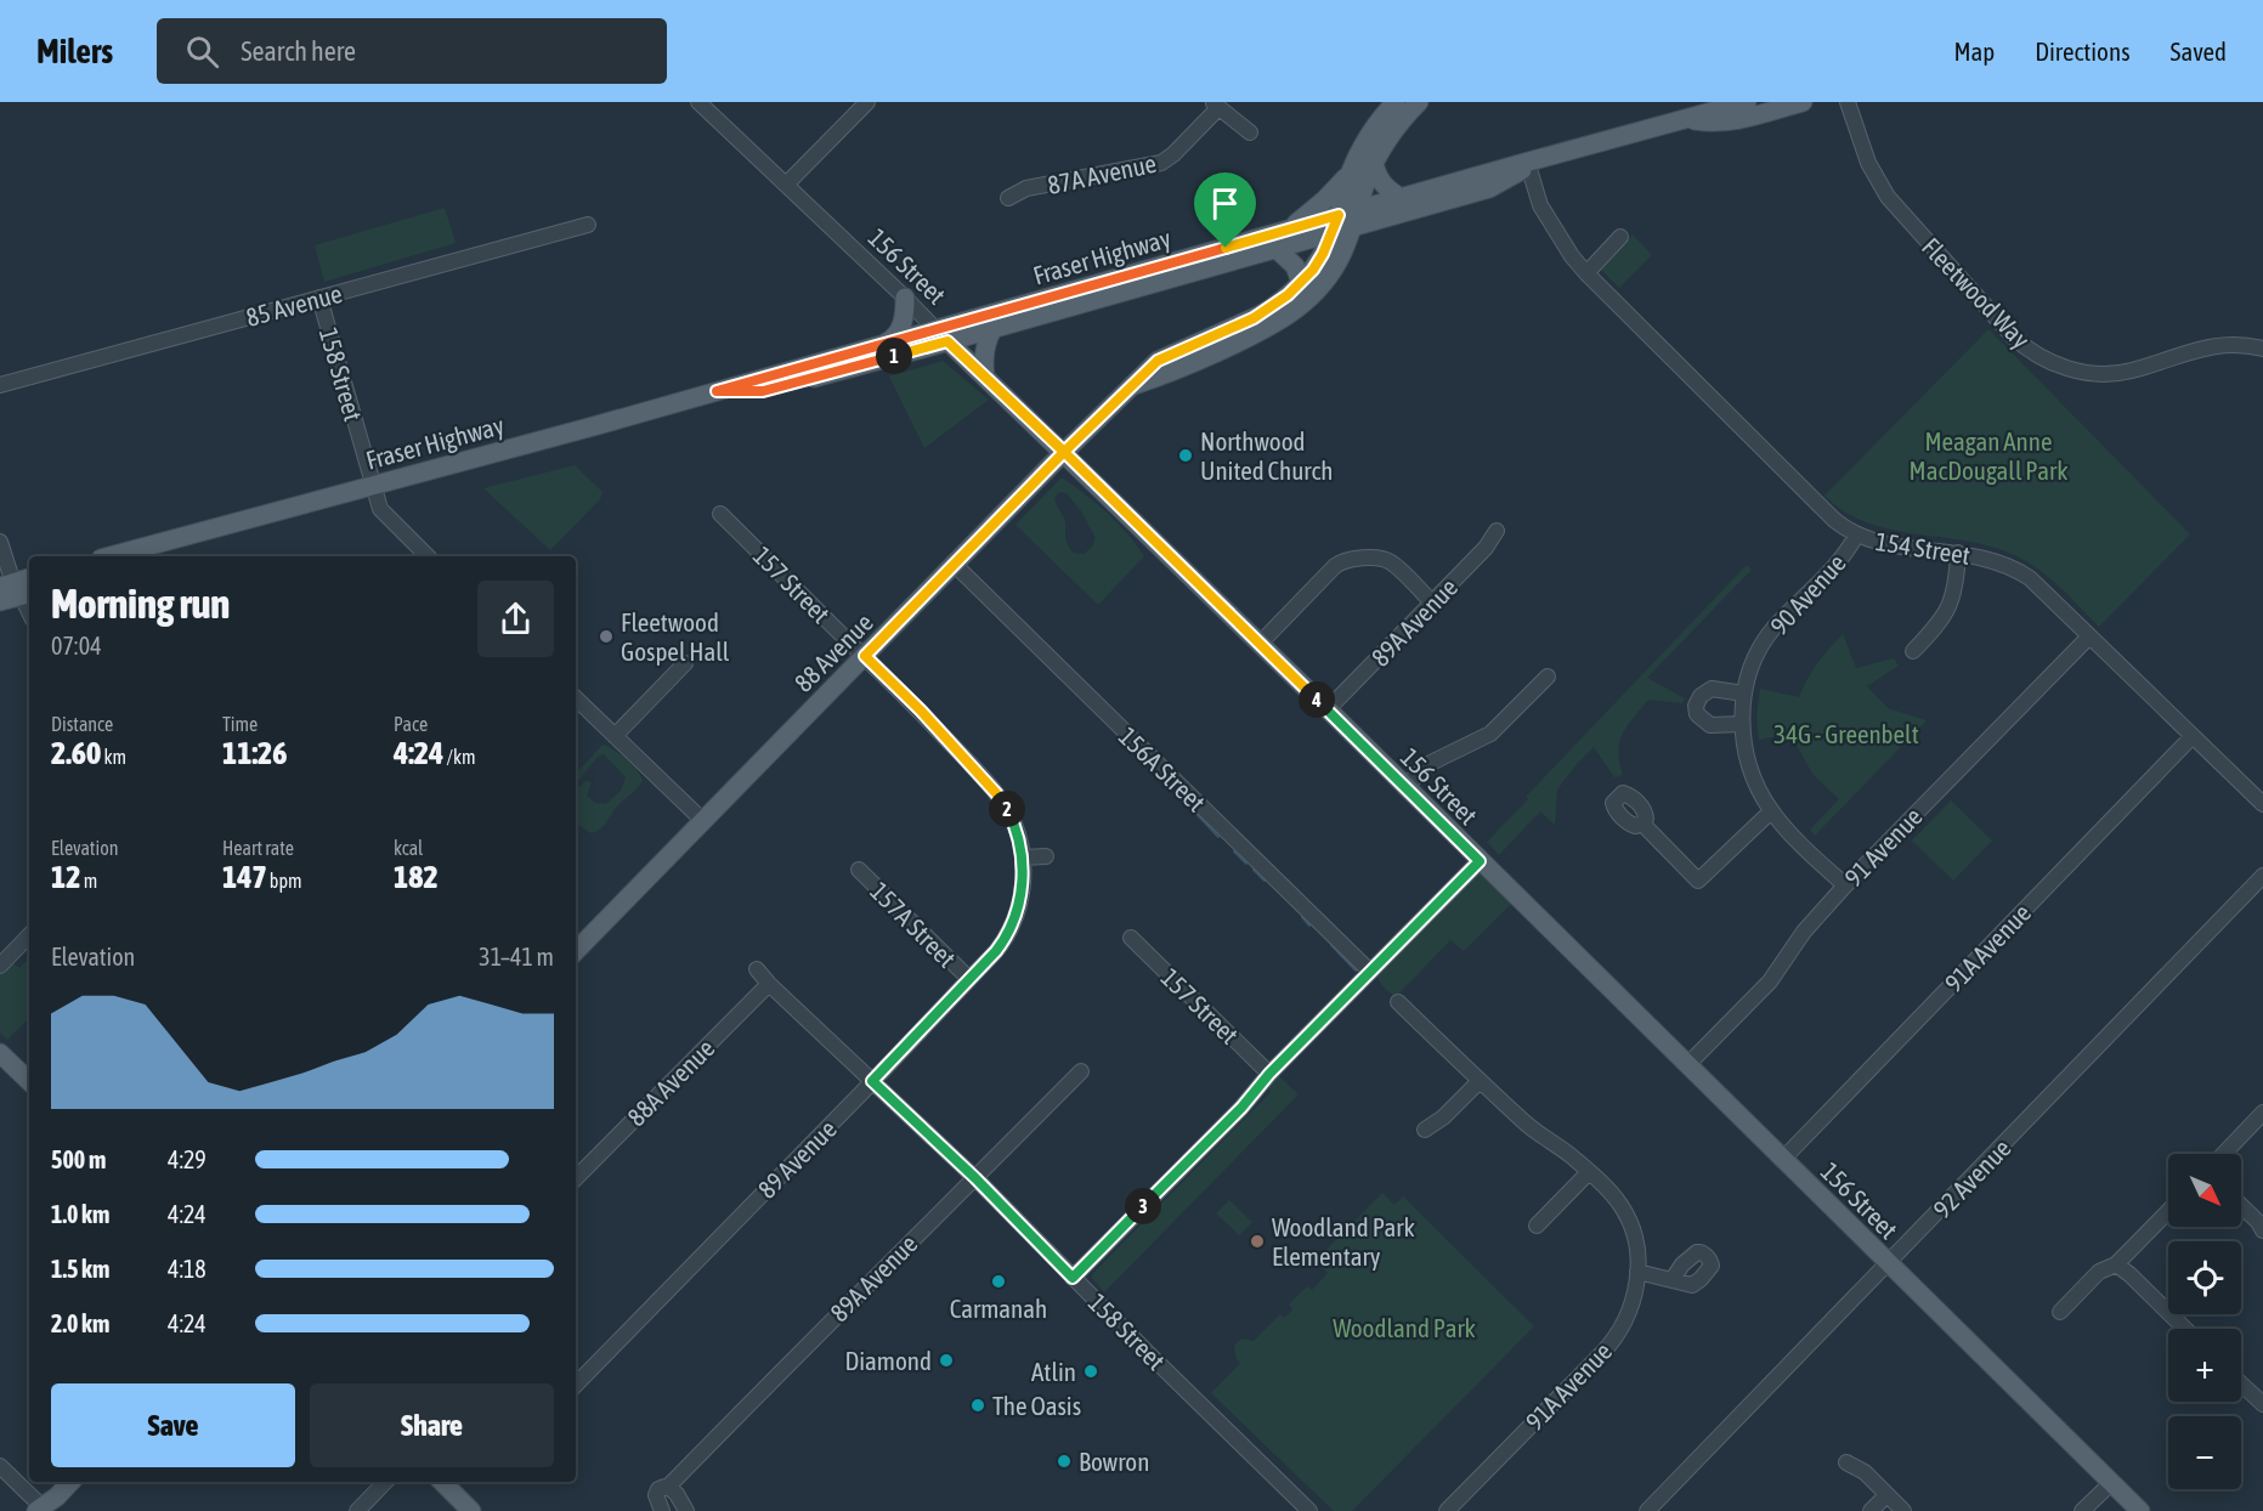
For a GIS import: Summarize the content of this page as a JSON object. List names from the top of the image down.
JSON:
{
  "streets": {
    "main road": ["Fraser Highway", "156 Street", "88 Avenue"],
    "street": [
      "87A Avenue",
      "Fleetwood Way",
      "85 Avenue",
      "158 Street",
      "154 Street",
      "157 Street",
      "90 Avenue",
      "89A Avenue",
      "156A Street",
      "91 Avenue",
      "157A Street",
      "91A Avenue",
      "88A Avenue",
      "89 Avenue",
      "92 Avenue"
    ]
  },
  "crossings": [
    ["Fraser Highway", "156 Street"],
    ["Fraser Highway", "158 Street"],
    ["Fraser Highway", "154 Street"],
    ["Fraser Highway", "88 Avenue"],
    ["156 Street", "89A Avenue"],
    ["156 Street", "88 Avenue"],
    ["156 Street", "91 Avenue"],
    ["156 Street", "91A Avenue"],
    ["156 Street", "92 Avenue"],
    ["85 Avenue", "158 Street"],
    ["158 Street", "89A Avenue"],
    ["158 Street", "88A Avenue"],
    ["158 Street", "89 Avenue"],
    ["154 Street", "90 Avenue"],
    ["154 Street", "91 Avenue"],
    ["154 Street", "91A Avenue"],
    ["157 Street", "88 Avenue"],
    ["157 Street", "89 Avenue"],
    ["88 Avenue", "156A Street"],
    ["157A Street", "89 Avenue"]
  ],
  "parks": ["Meagan Anne MacDougall Park", "34G - Greenbelt", "Woodland Park"],
  "places": [
    "Northwood United Church",
    "Fleetwood Gospel Hall",
    "Woodland Park Elementary",
    "Carmanah",
    "Diamond",
    "Atlin",
    "The Oasis",
    "Bowron"
  ],
  "north": "bottom right",
  "page": {
    "header": "Milers",
    "search": "Search here",
    "nav": ["Map", "Directions", "Saved"],
    "pins": [
      "1",
      "4",
      "2",
      "3"
    ],
    "heading": ["Morning run", "07:04"],
    "stats": [
      ["Distance", "2.60 km"],
      ["Time", "11:26"],
      ["Pace", "4:24 /km"],
      ["Elevation", "12 m"],
      ["Heart rate", "147 bpm"],
      ["kcal", "182"]
    ],
    "chart": ["Elevation", "31–41 m"],
    "list": [
      {
        "name": "500 m",
        "note": "4:29"
      },
      {
        "name": "1.0 km",
        "note": "4:24"
      },
      {
        "name": "1.5 km",
        "note": "4:18"
      },
      {
        "name": "2.0 km",
        "note": "4:24"
      }
    ],
    "map_buttons": ["+", "−"],
    "buttons": ["Save", "Share"]
  }
}
